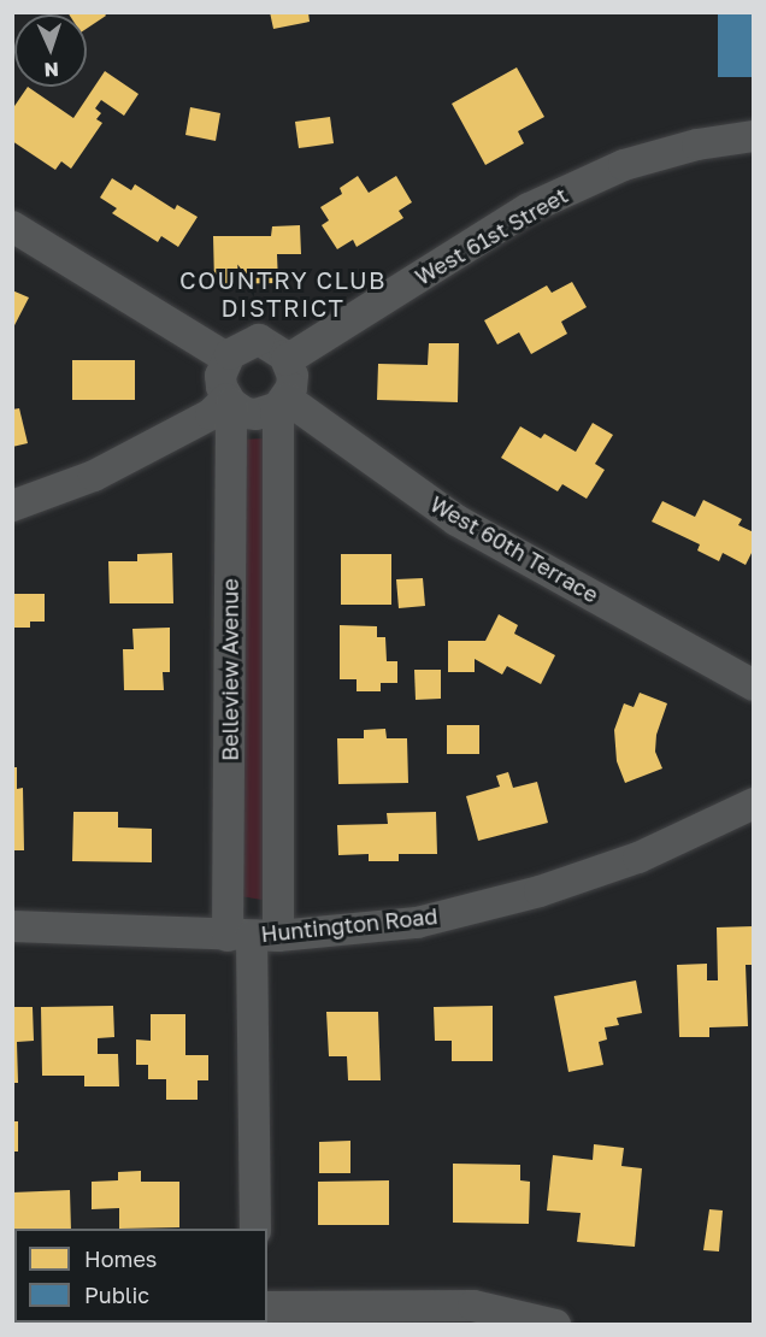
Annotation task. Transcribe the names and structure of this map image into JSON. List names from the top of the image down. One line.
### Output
{"streets":{"street":["West 61st Street","West 60th Terrace","Belleview Avenue","Huntington Road"]},"crossings":[["West 61st Street","West 60th Terrace"],["West 61st Street","Belleview Avenue"],["West 60th Terrace","Belleview Avenue"],["Belleview Avenue","Huntington Road"]],"districts":["COUNTRY CLUB DISTRICT"],"legend":["Homes","Public"],"north":"bottom"}
